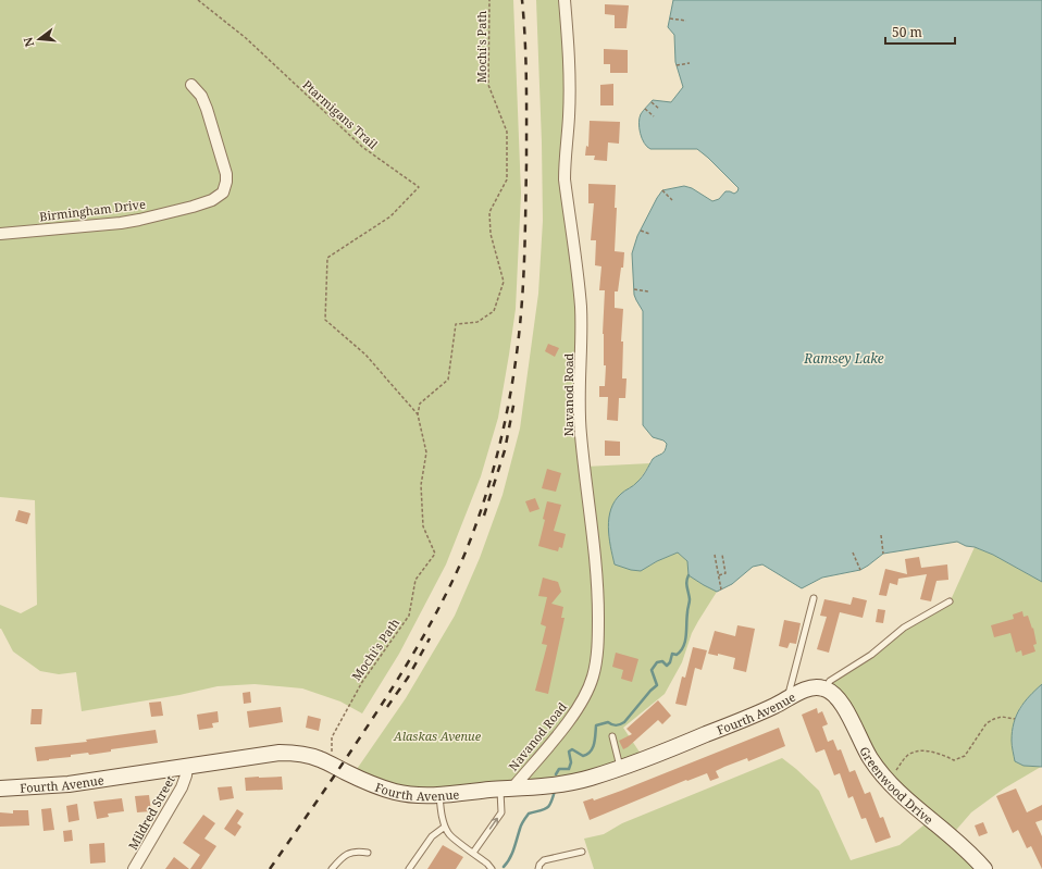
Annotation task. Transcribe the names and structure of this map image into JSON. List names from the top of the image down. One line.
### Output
{"streets":{"street":["Birmingham Drive","Navanod Road","Fourth Avenue","Greenwood Drive","Mildred Street"],"path":["Mochi's Path","Ptarmigans Trail"]},"crossings":[["Mochi's Path","Ptarmigans Trail"],["Mochi's Path","Fourth Avenue"],["Navanod Road","Fourth Avenue"],["Fourth Avenue","Greenwood Drive"],["Fourth Avenue","Mildred Street"]],"water":["Ramsey Lake"],"parks":["Alaskas Avenue"],"scale_bar":"50 m","north":"left"}
